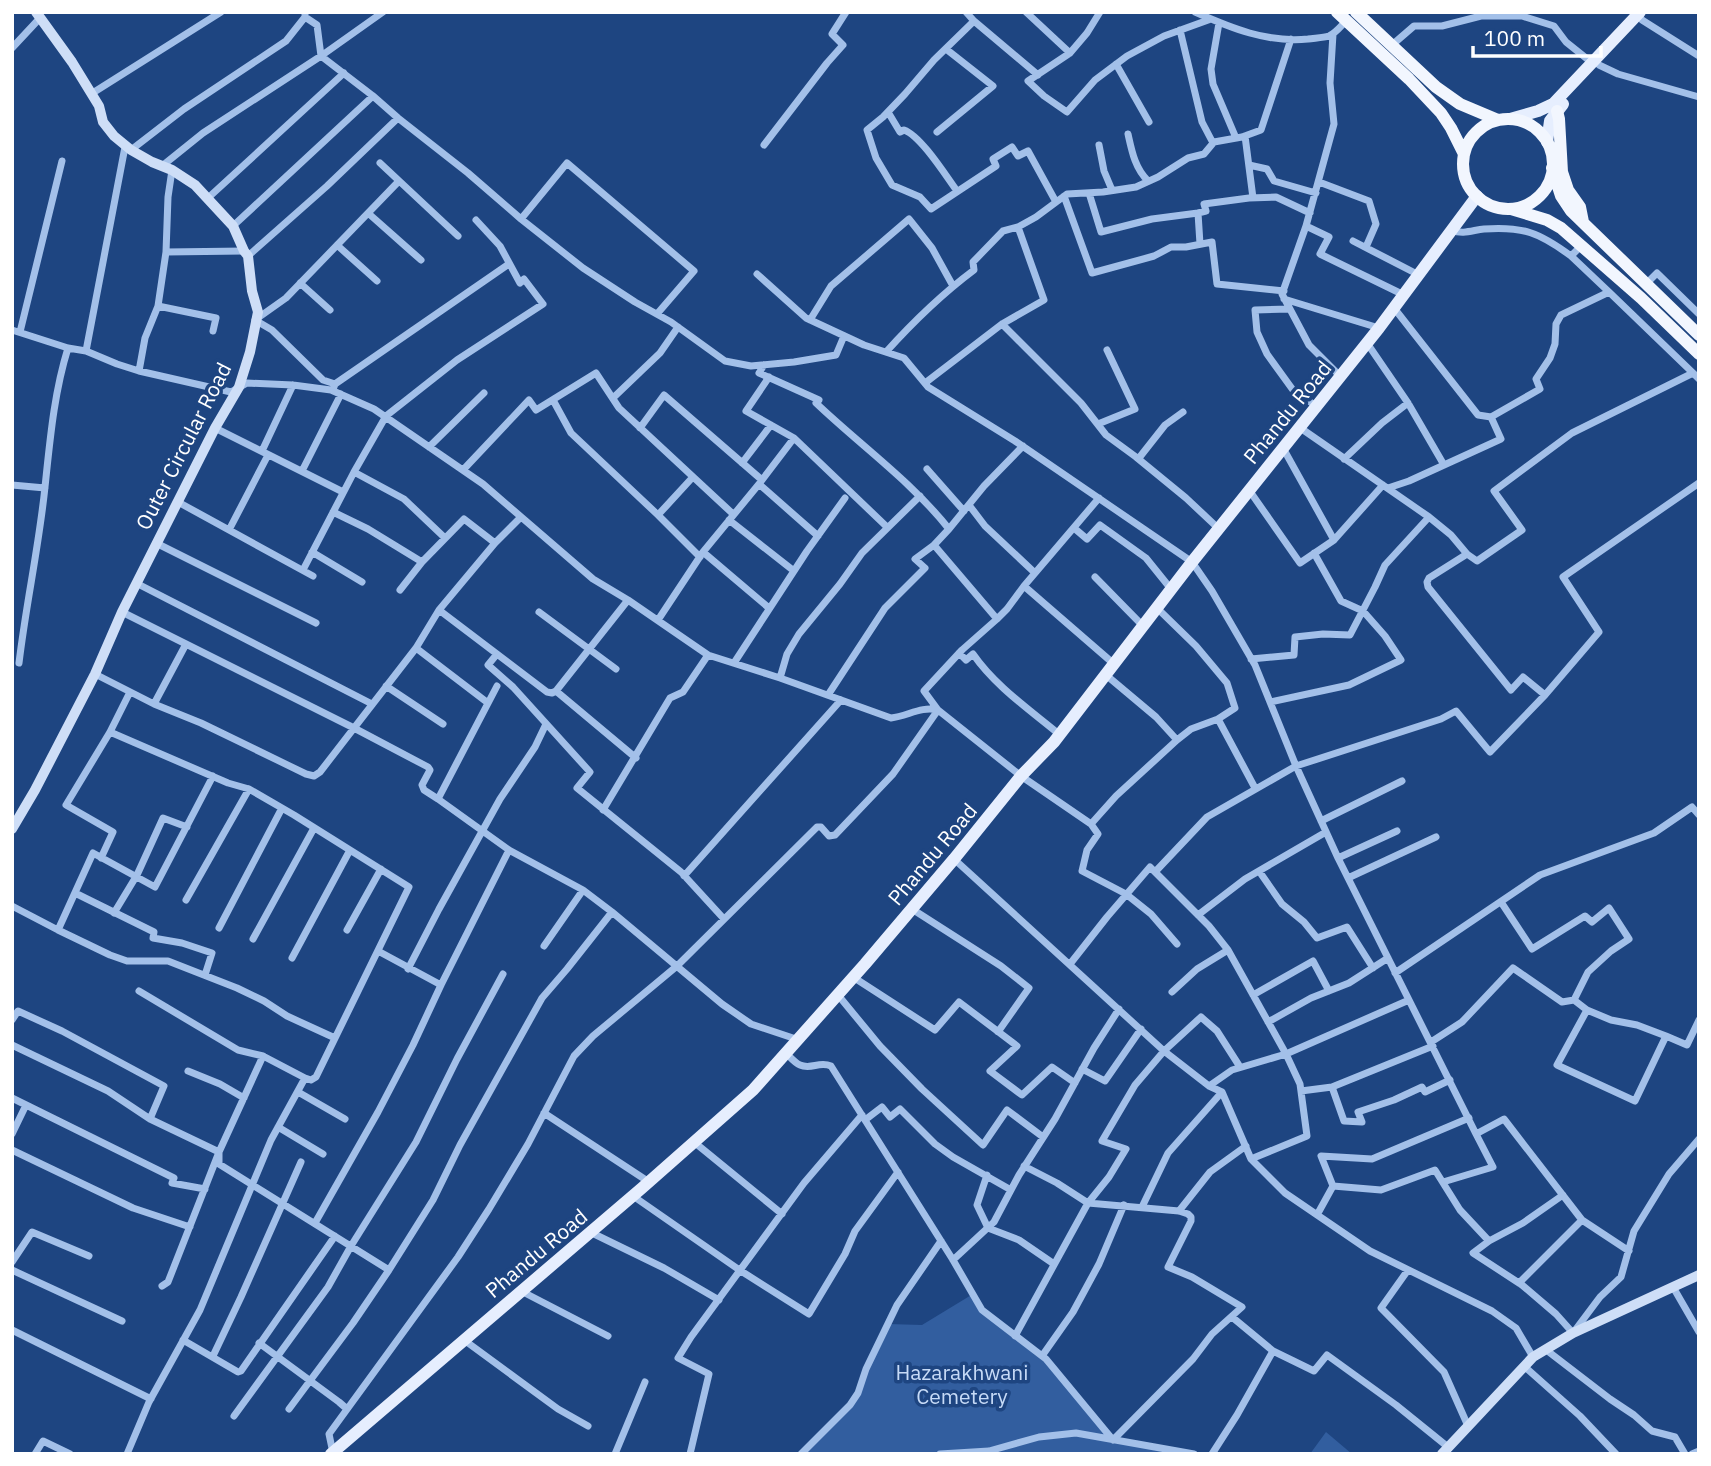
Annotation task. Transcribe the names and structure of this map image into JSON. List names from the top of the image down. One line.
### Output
{"streets":{"main road":["Phandu Road","Outer Circular Road"]},"parks":["Hazarakhwani Cemetery"],"scale_bar":"100 m"}
